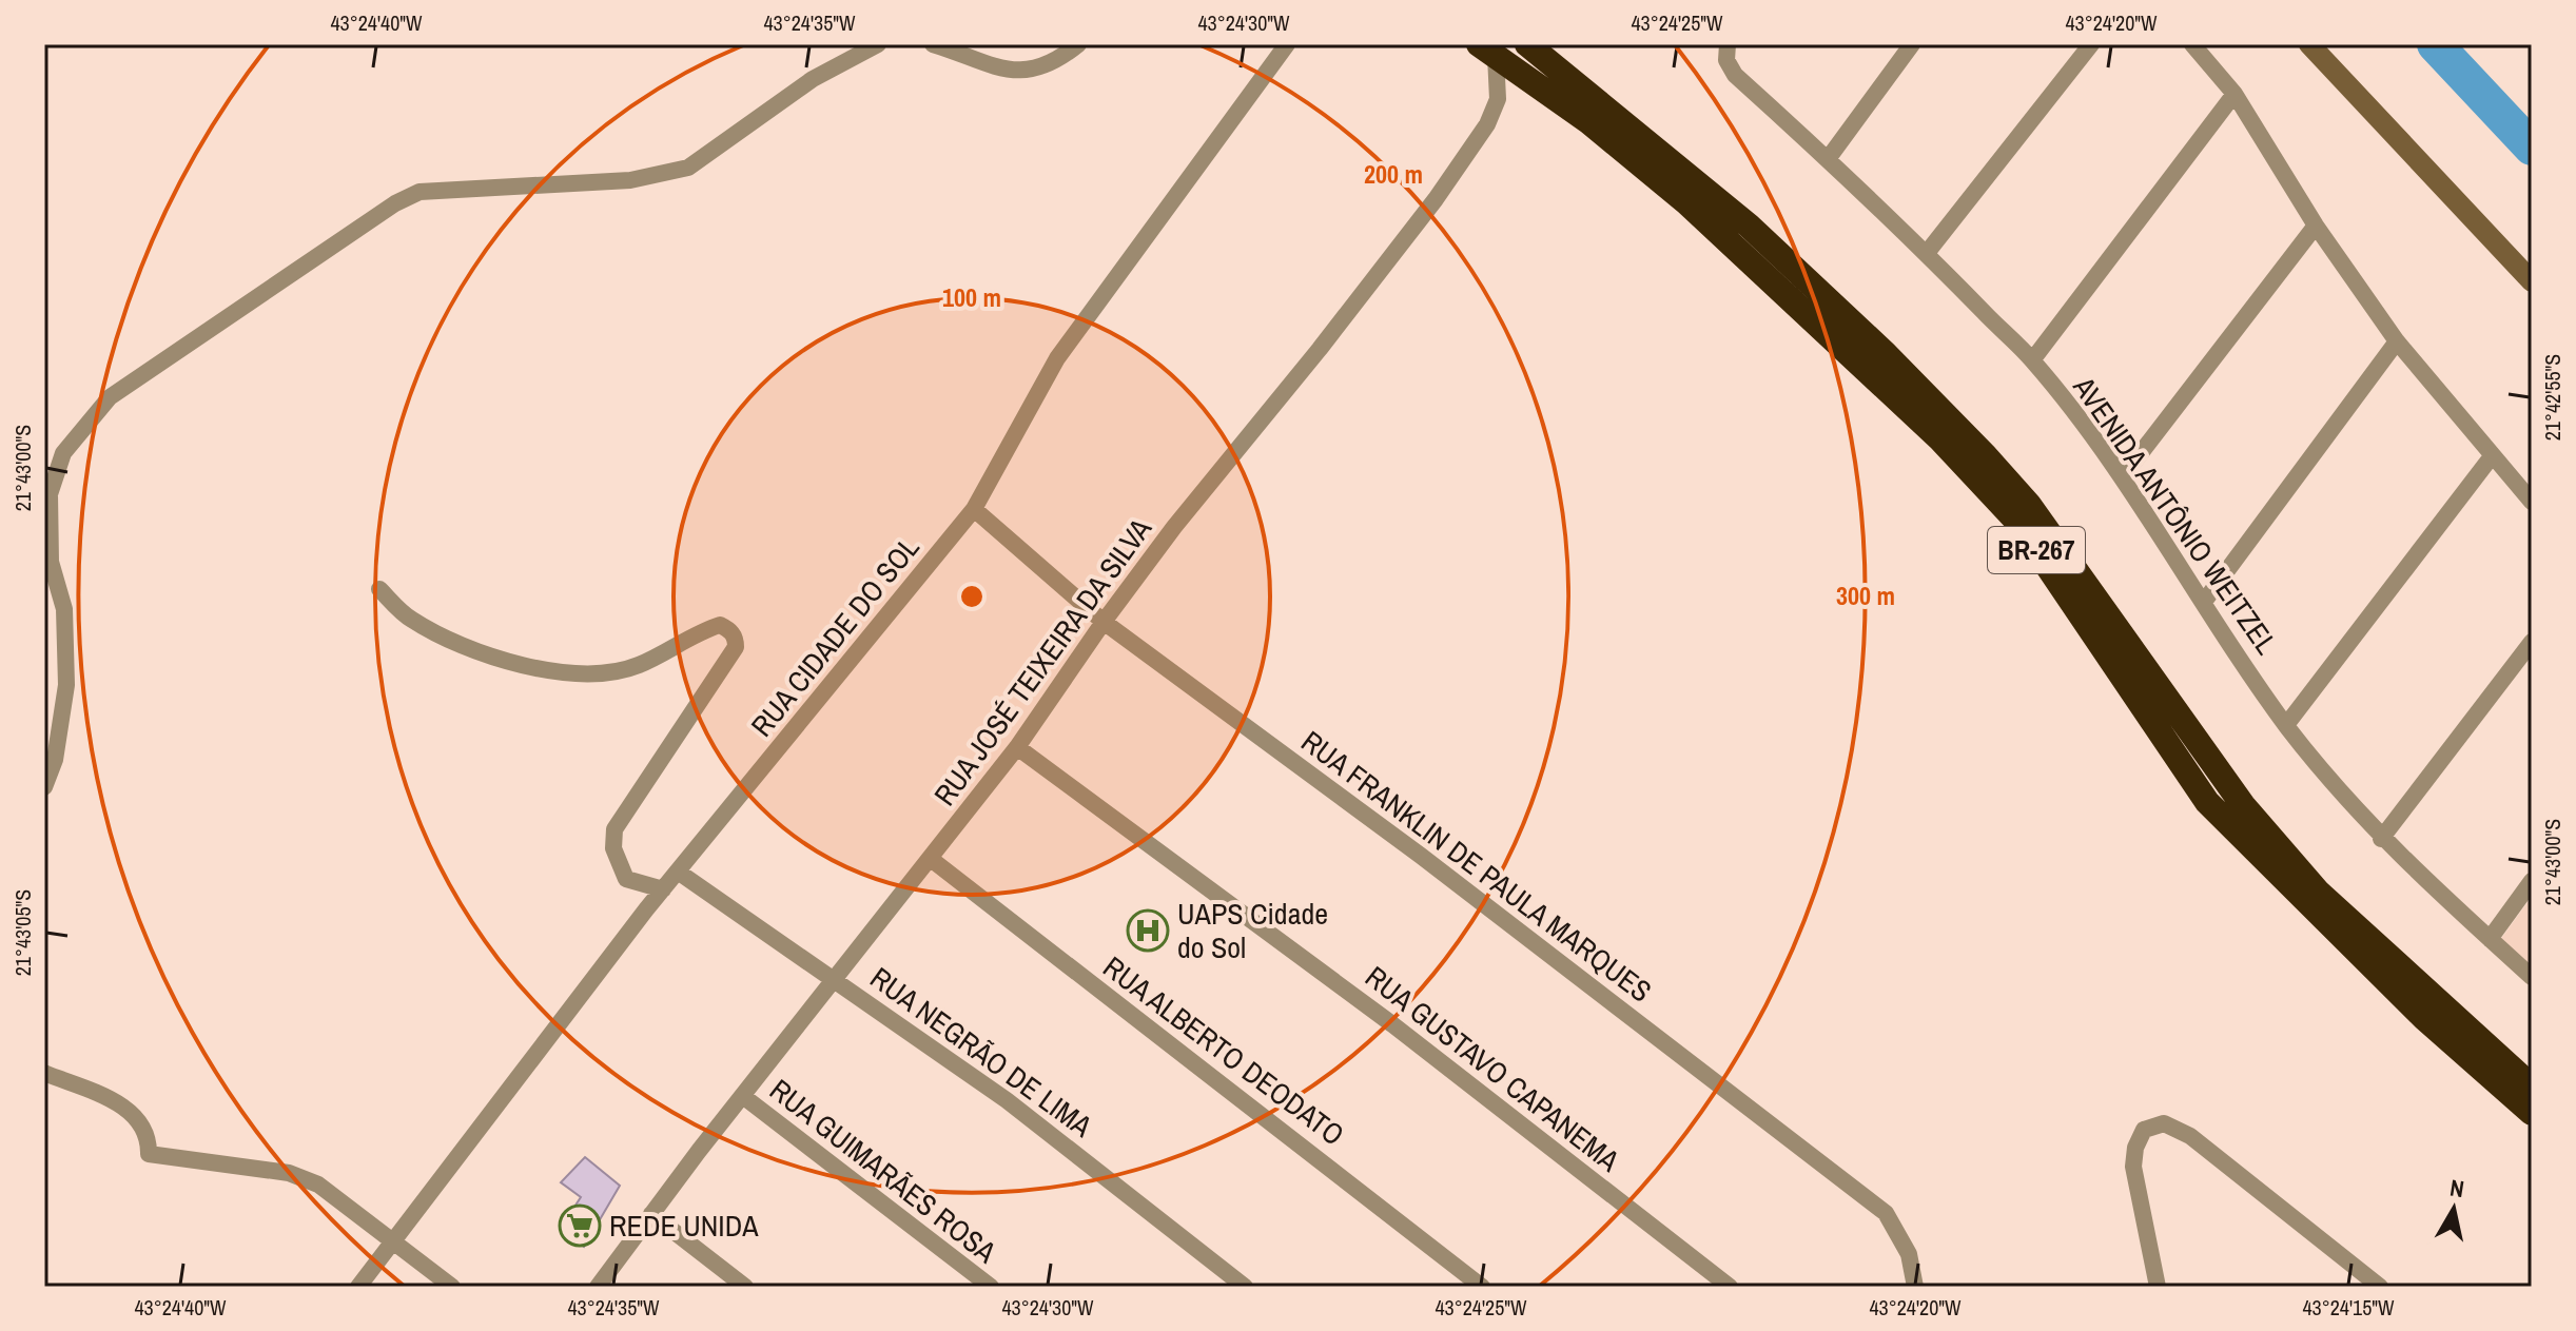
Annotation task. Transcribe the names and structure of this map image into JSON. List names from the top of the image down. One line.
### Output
{"streets":{"highway":["BR-267"],"street":["AVENIDA ANTÔNIO WEITZEL","RUA CIDADE DO SOL","RUA JOSÉ TEIXEIRA DA SILVA","RUA FRANKLIN DE PAULA MARQUES","RUA ALBERTO DEODATO","RUA NEGRÃO DE LIMA","RUA GUSTAVO CAPANEMA","RUA GUIMARÃES ROSA"]},"crossings":[["BR-267","RUA JOSÉ TEIXEIRA DA SILVA"],["RUA CIDADE DO SOL","RUA FRANKLIN DE PAULA MARQUES"],["RUA CIDADE DO SOL","RUA NEGRÃO DE LIMA"],["RUA JOSÉ TEIXEIRA DA SILVA","RUA FRANKLIN DE PAULA MARQUES"],["RUA JOSÉ TEIXEIRA DA SILVA","RUA ALBERTO DEODATO"],["RUA JOSÉ TEIXEIRA DA SILVA","RUA NEGRÃO DE LIMA"],["RUA JOSÉ TEIXEIRA DA SILVA","RUA GUSTAVO CAPANEMA"],["RUA JOSÉ TEIXEIRA DA SILVA","RUA GUIMARÃES ROSA"]],"places":{"hospital":["UAPS Cidade do Sol"],"supermarket":["REDE UNIDA"]},"north":"top","coordinates":["43°24'40\"W","43°24'35\"W","43°24'30\"W","43°24'25\"W","43°24'20\"W","21°42'55\"S","21°43'00\"S","21°43'05\"S","43°24'15\"W"],"rings":["200 m","100 m","300 m"]}
